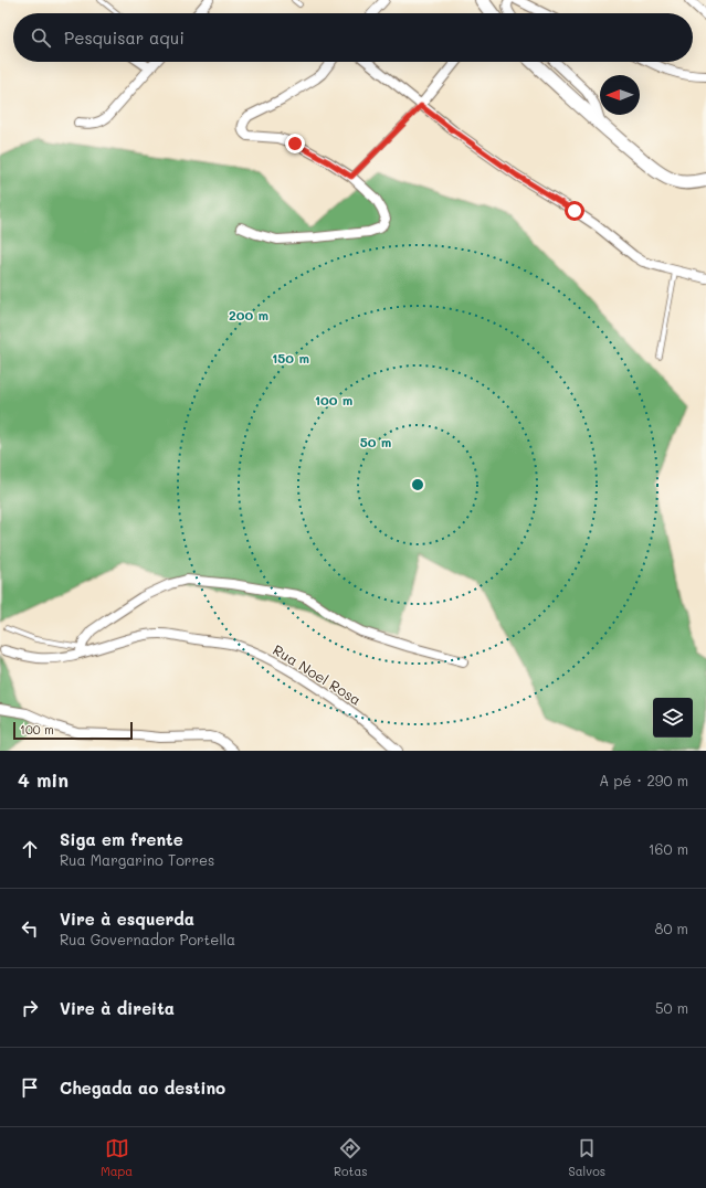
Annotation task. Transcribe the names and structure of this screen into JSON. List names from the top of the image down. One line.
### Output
{"streets":{"street":["Rua Noel Rosa"]},"scale_bar":"100 m","north":"left","page":{"search":"Pesquisar aqui","scale":"100 m","heading":["4 min","A pé · 290 m"],"list":[["Siga em frente","Rua Margarino Torres","160 m"],["Vire à esquerda","Rua Governador Portella","80 m"],["Vire à direita","50 m"],"Chegada ao destino"],"nav":["Mapa","Rotas","Salvos"]},"rings":["200 m","150 m","100 m","50 m"]}
